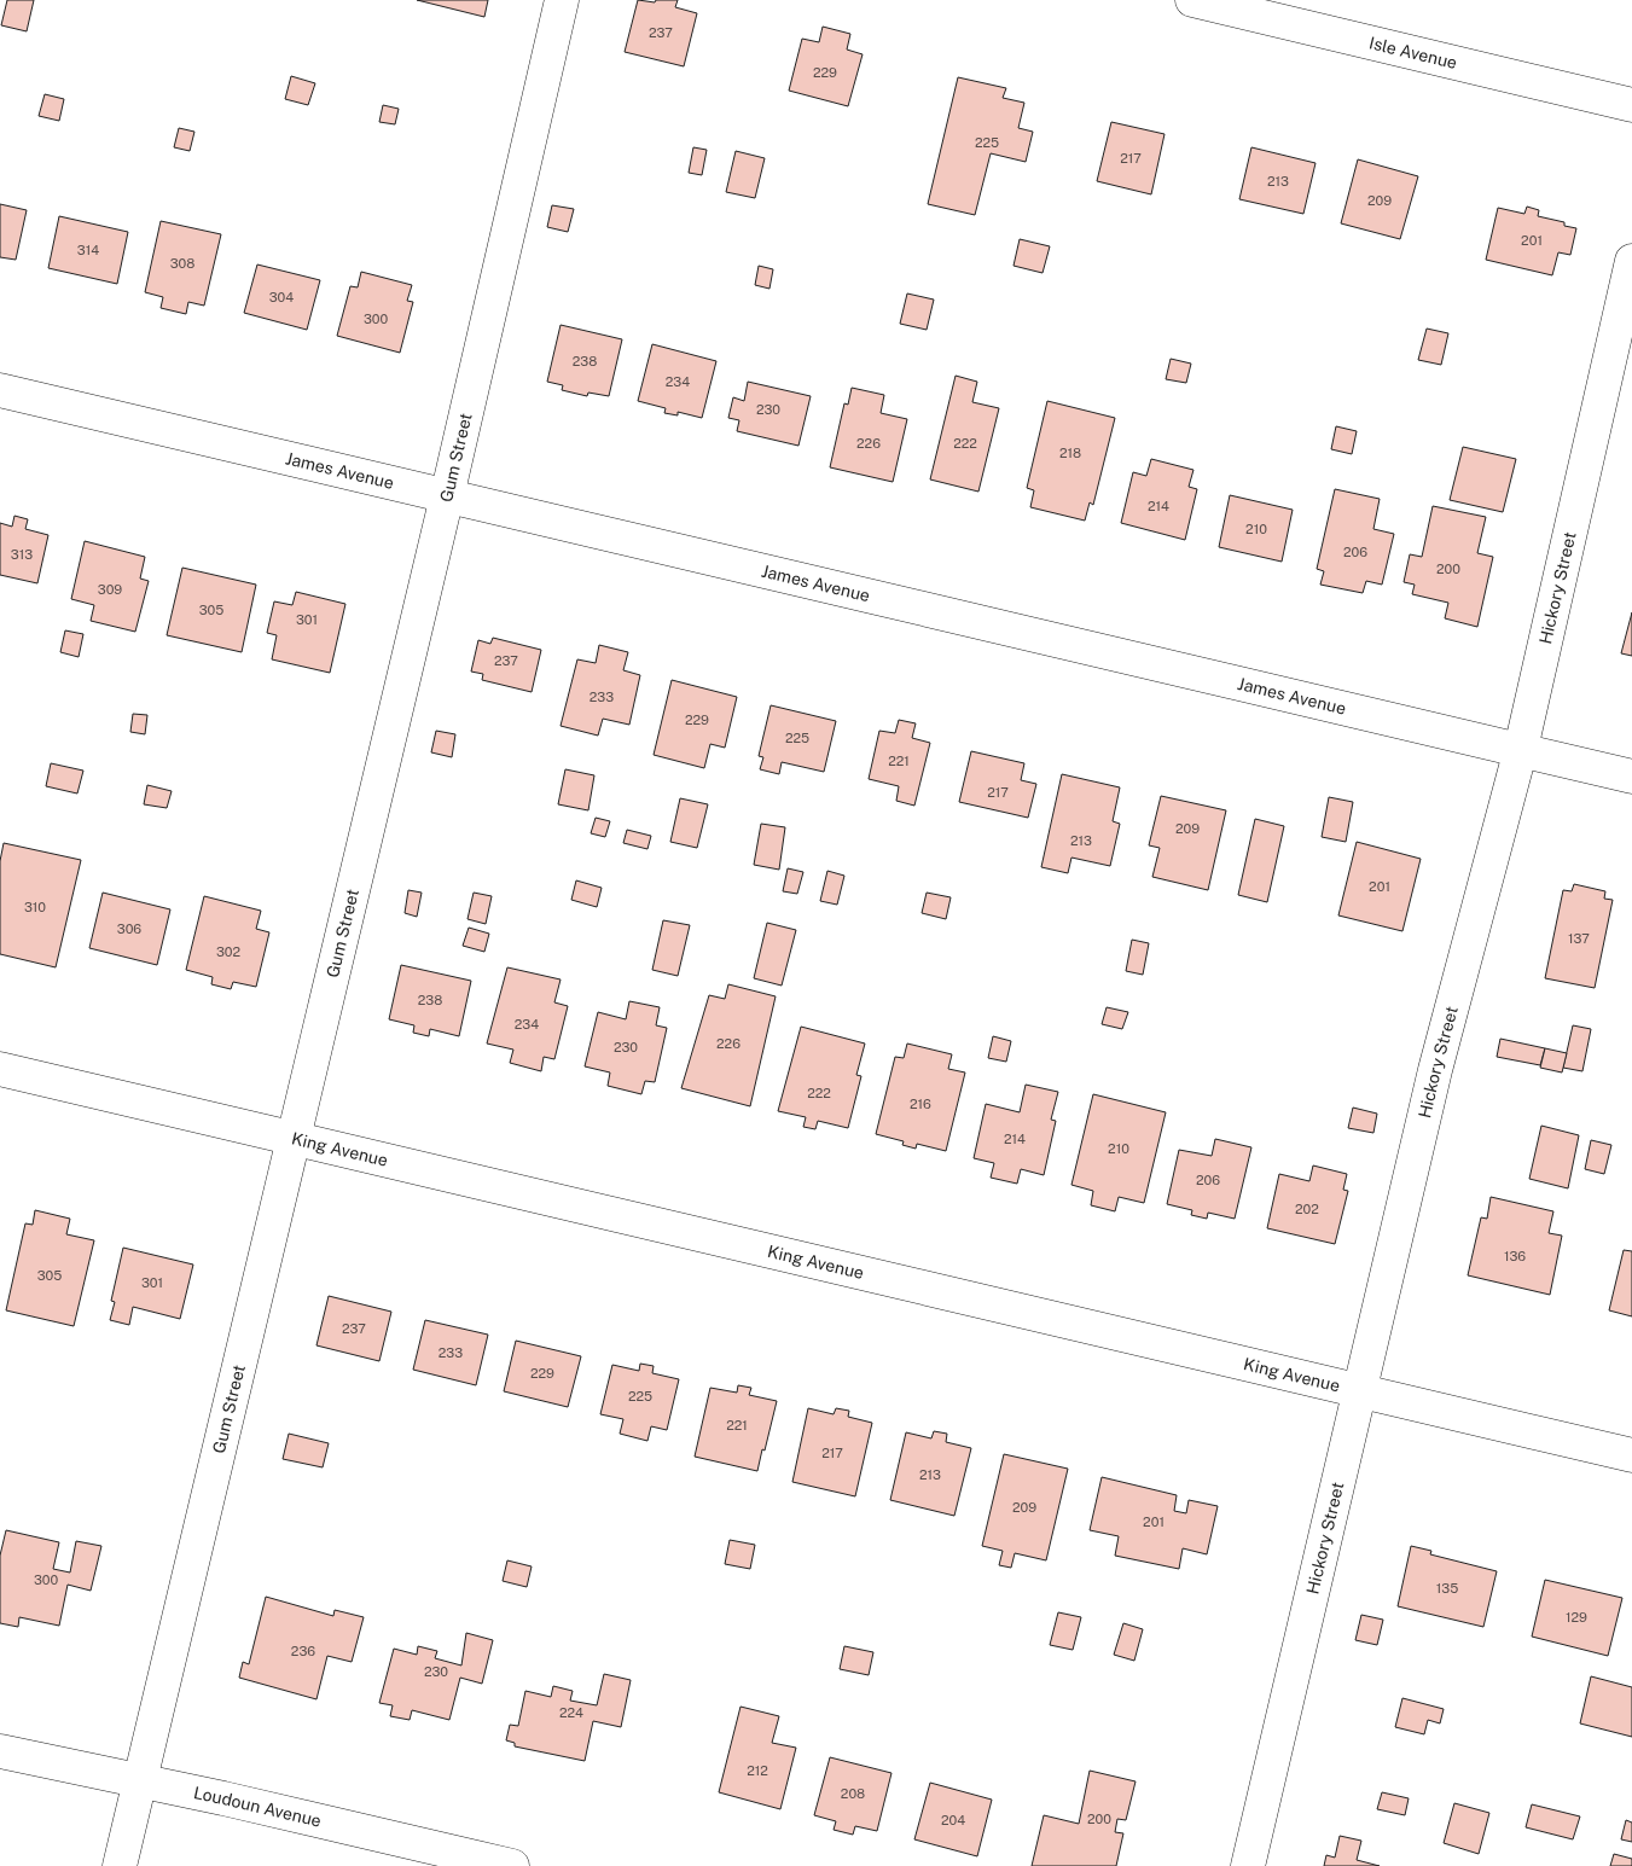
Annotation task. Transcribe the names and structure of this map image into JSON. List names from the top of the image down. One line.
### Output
{"streets":{"street":["Isle Avenue","Gum Street","James Avenue","Hickory Street","King Avenue","Loudoun Avenue"]},"crossings":[["Gum Street","James Avenue"],["Gum Street","King Avenue"],["Gum Street","Loudoun Avenue"],["James Avenue","Hickory Street"],["Hickory Street","King Avenue"]],"house_numbers":["237","229","225","217","213","209","201","314","308","304","300","238","234","230","226","222","218","214","210","206","313","200","309","305","301","237","233","229","225","221","217","209","213","201","310","306","137","302","238","234","226","230","222","216","214","210","206","202","136","305","301","237","233","229","225","221","217","213","209","201","300","135","129","236","230","224","212","208","200","204"]}
